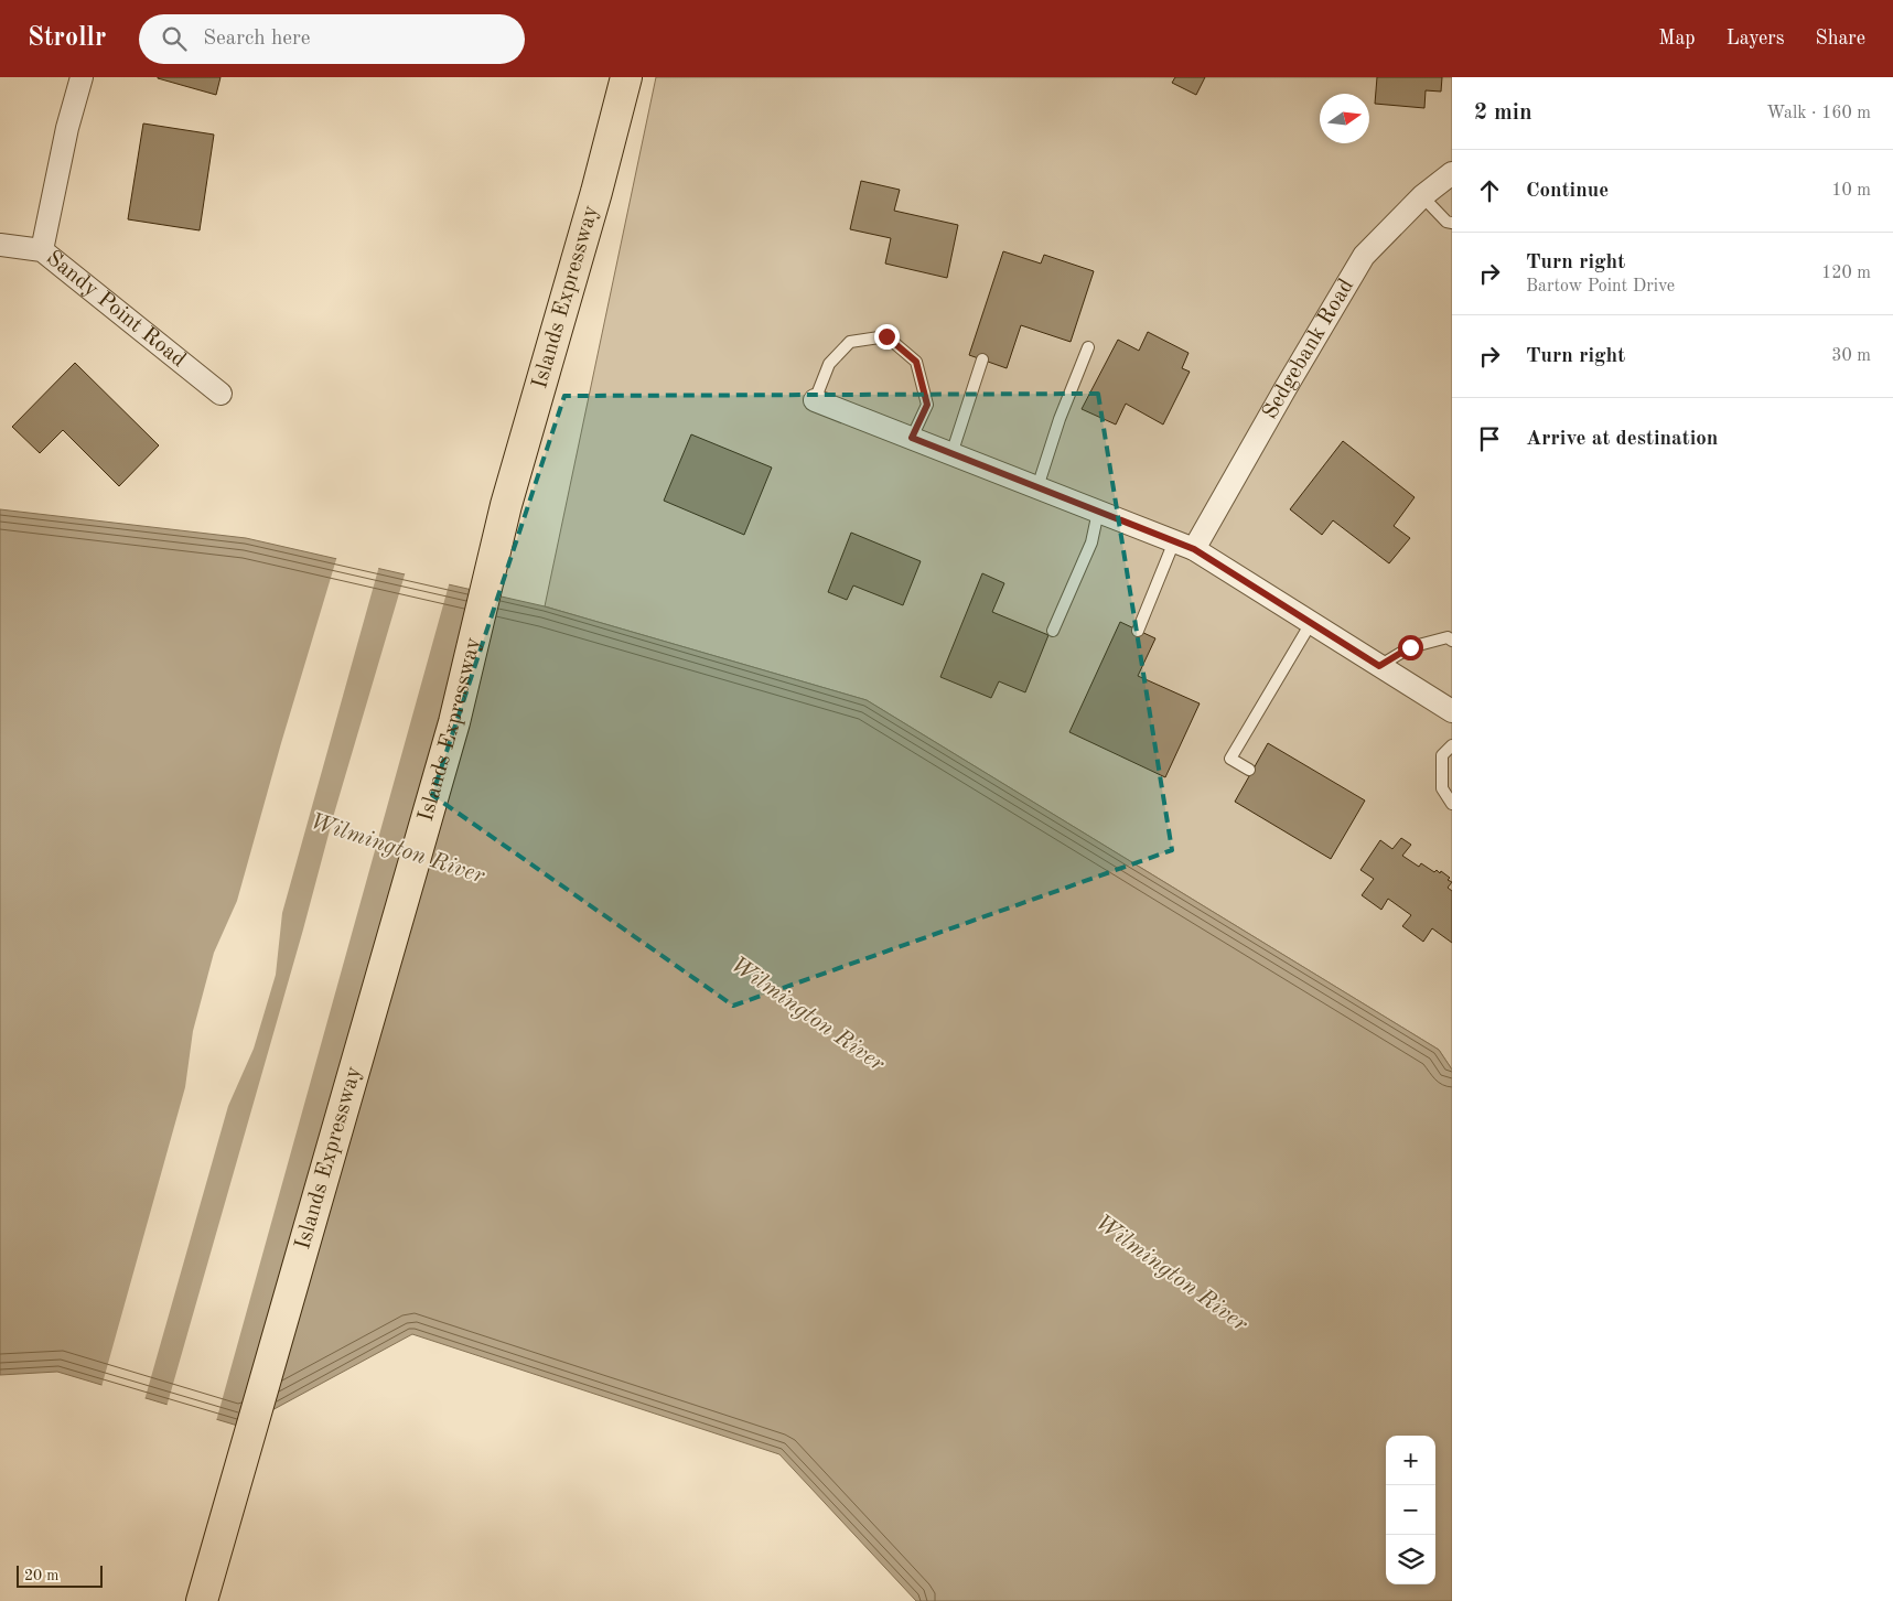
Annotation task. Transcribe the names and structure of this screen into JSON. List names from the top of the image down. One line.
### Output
{"streets":{"main road":["Islands Expressway"],"street":["Sandy Point Road","Sedgebank Road"]},"water":["Wilmington River"],"scale_bar":"20 m","north":"right","page":{"header":"Strollr","search":"Search here","nav":["Map","Layers","Share"],"heading":["2 min","Walk · 160 m"],"list":[["Continue","10 m"],["Turn right","Bartow Point Drive","120 m"],["Turn right","30 m"],"Arrive at destination"],"map_buttons":["+","−"],"scale":"20 m"}}
